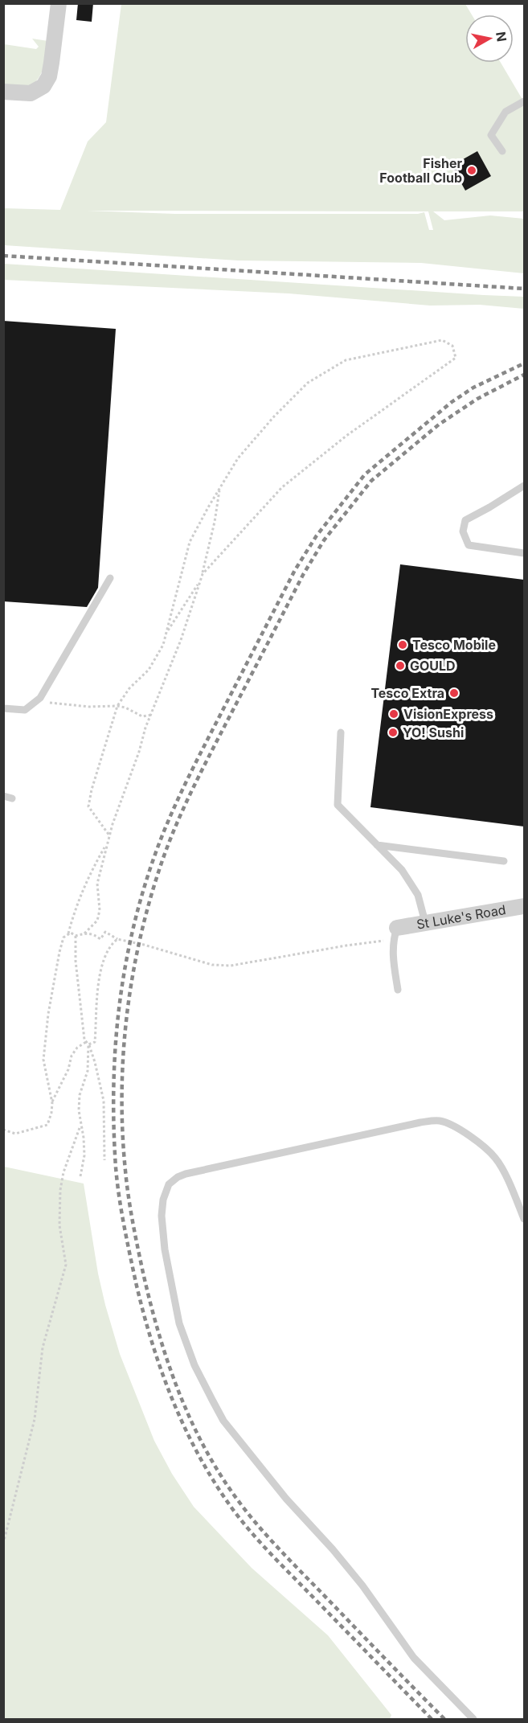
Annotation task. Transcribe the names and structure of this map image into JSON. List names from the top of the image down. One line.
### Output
{"streets":{"street":["St Luke's Road"]},"places":["Fisher Football Club","Tesco Mobile","GOULD","Tesco Extra","VisionExpress","YO! Sushi"],"north":"right"}
